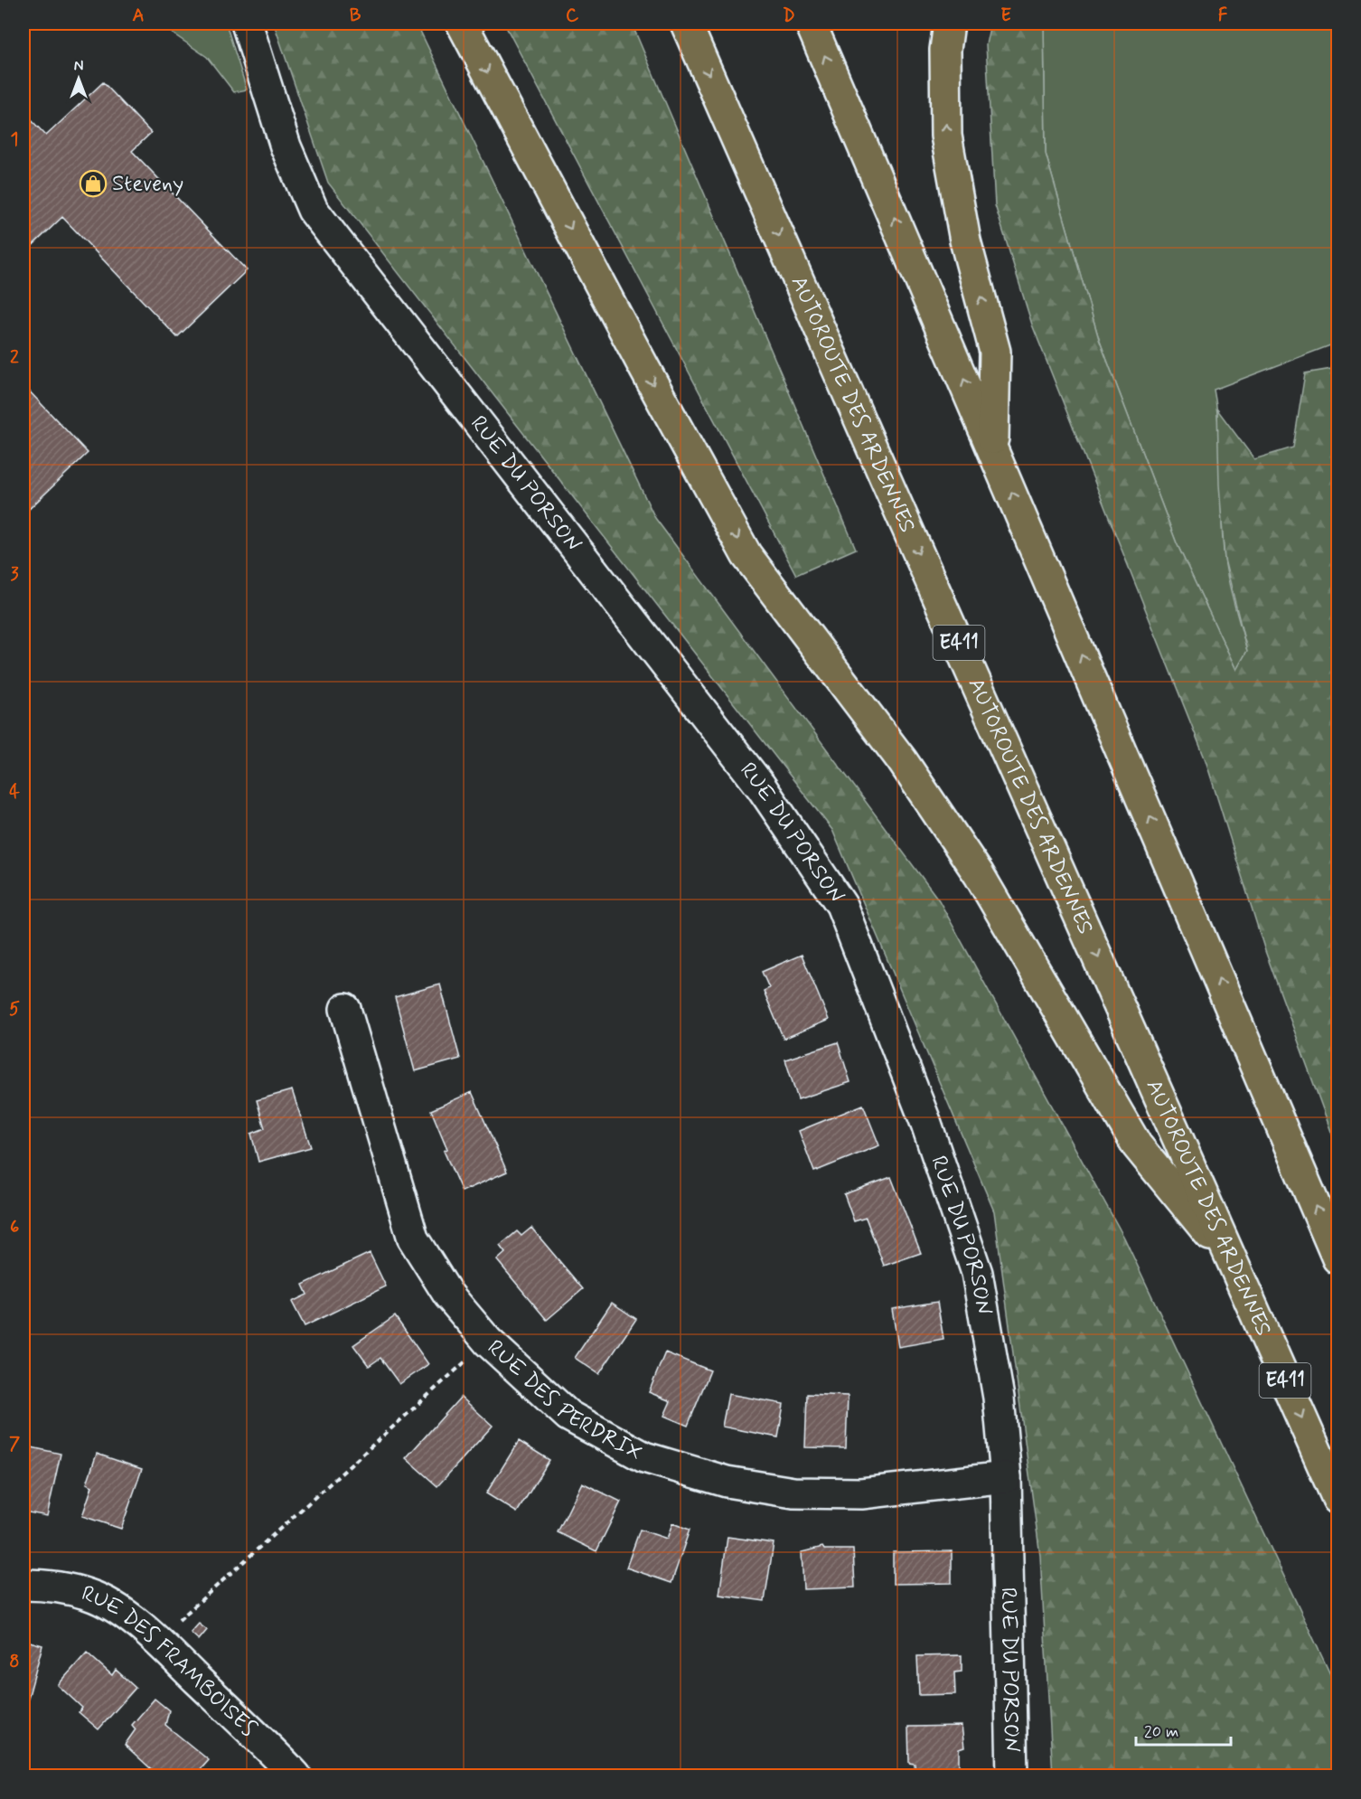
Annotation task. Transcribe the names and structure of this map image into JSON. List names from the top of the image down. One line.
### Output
{"streets":{"highway":["AUTOROUTE DES ARDENNES","E411"],"street":["RUE DU PORSON","RUE DES PERDRIX","RUE DES FRAMBOISES"]},"crossings":[["RUE DU PORSON","RUE DES PERDRIX"]],"places":{"shop":["Steveny"]},"scale_bar":"20 m","north":"top","grid":{"columns":["A","B","C","D","E","F"],"rows":["1","2","3","4","5","6","7","8"]}}
